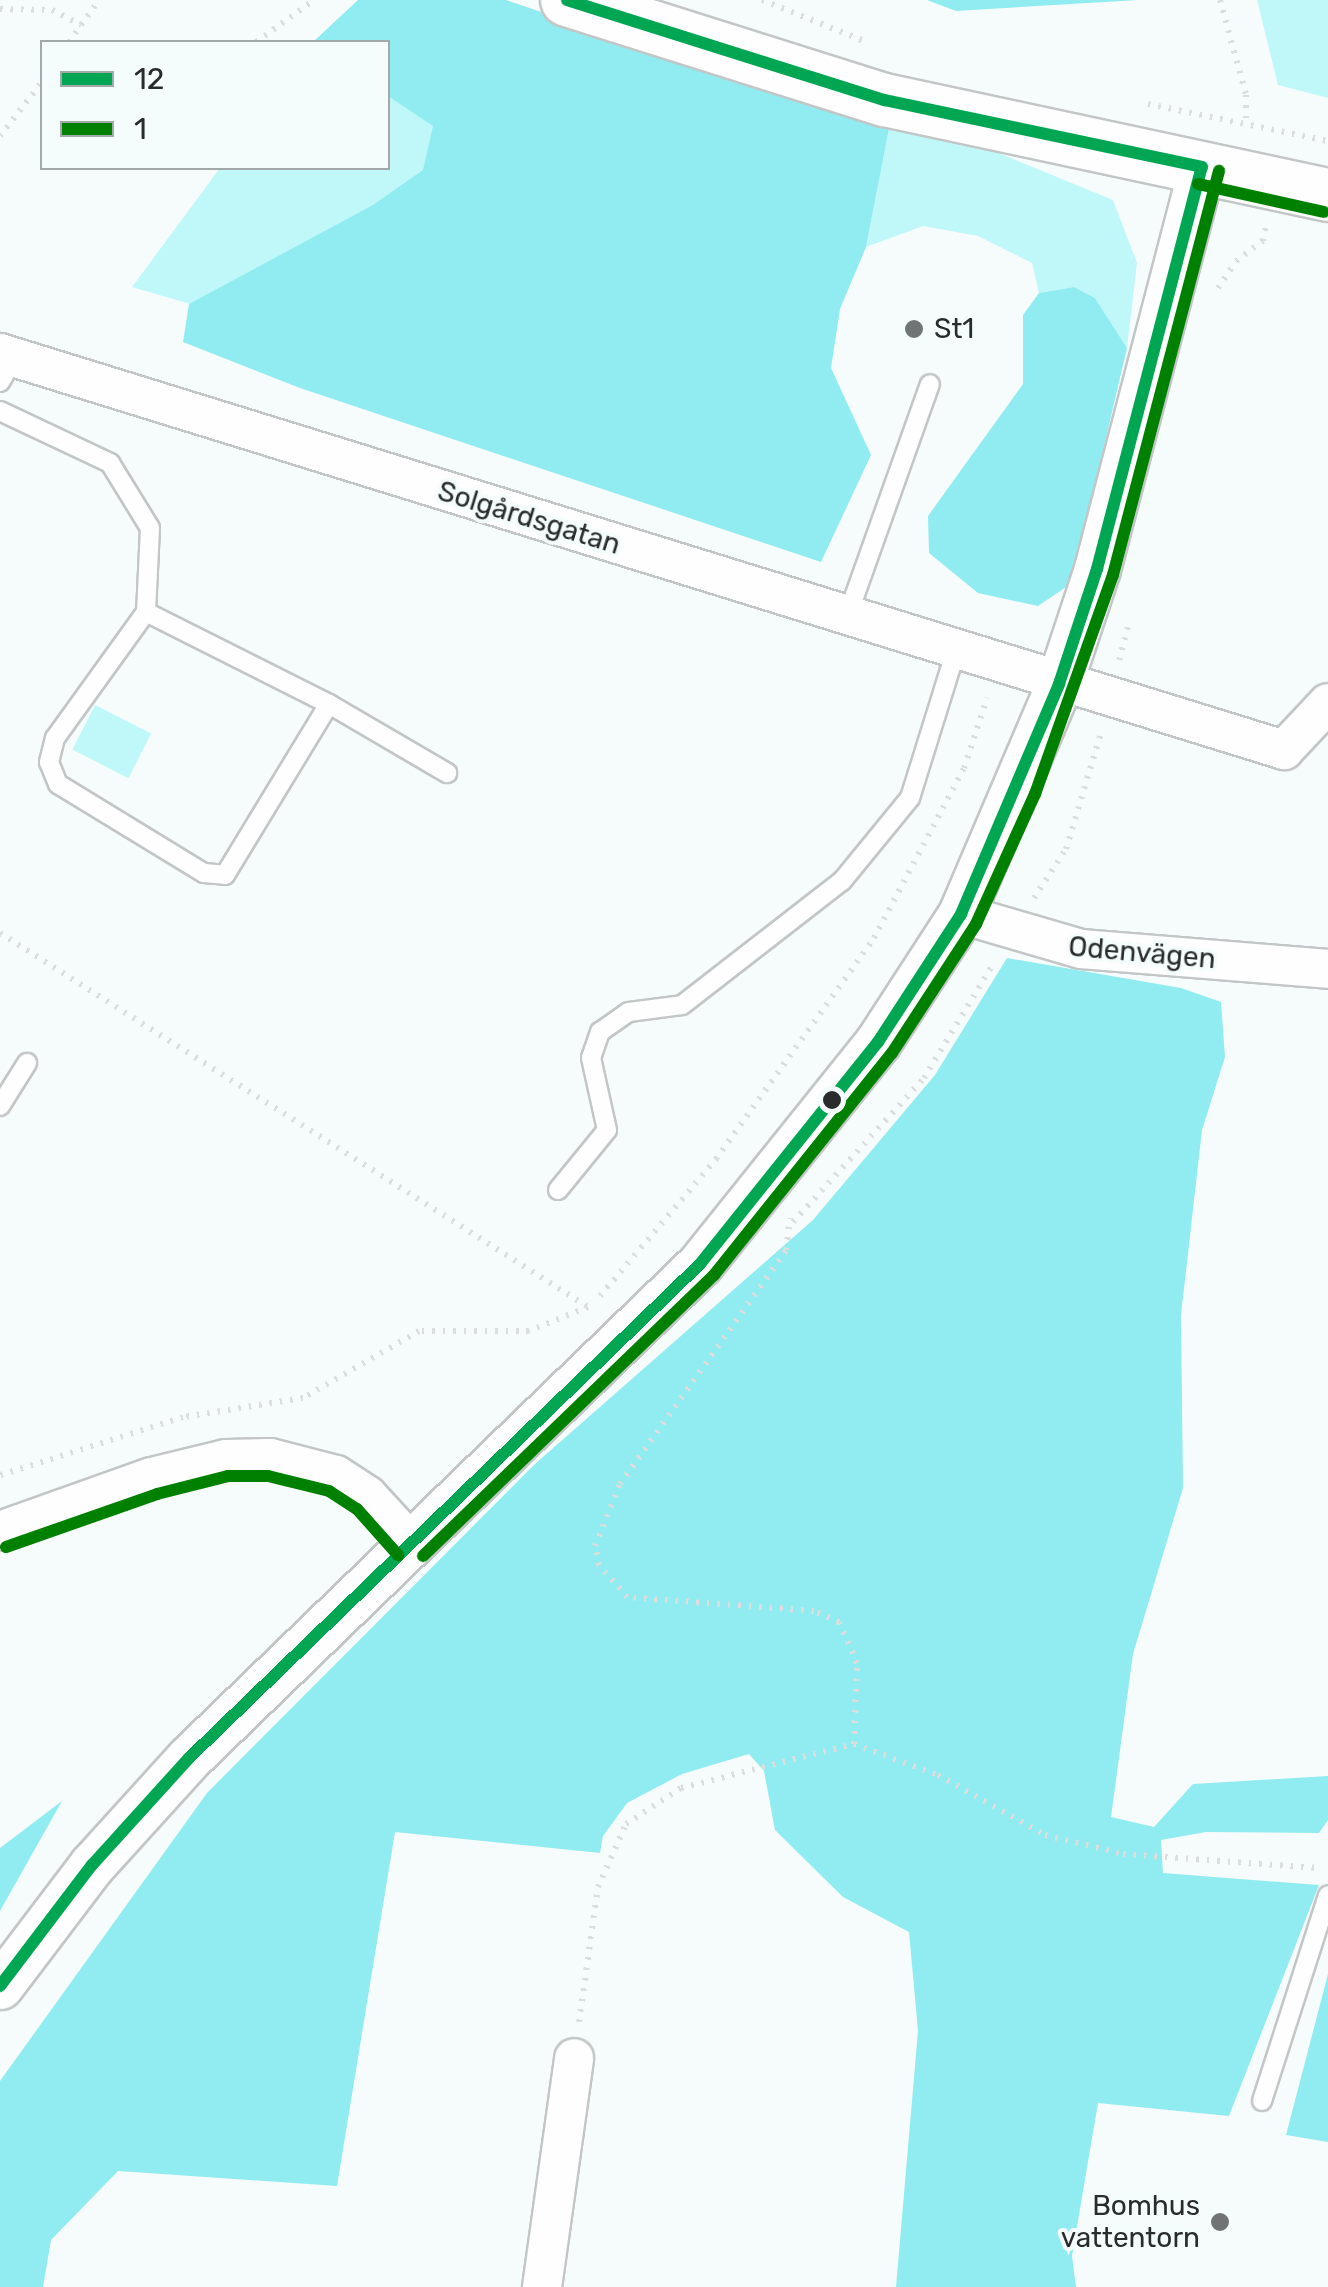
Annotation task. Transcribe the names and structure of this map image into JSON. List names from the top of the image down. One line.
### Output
{"streets":{"street":["Solgårdsgatan","Odenvägen"]},"places":["St1","Bomhus vattentorn"],"lines":["transit line 12","transit line 1"],"legend":["12","1"]}
